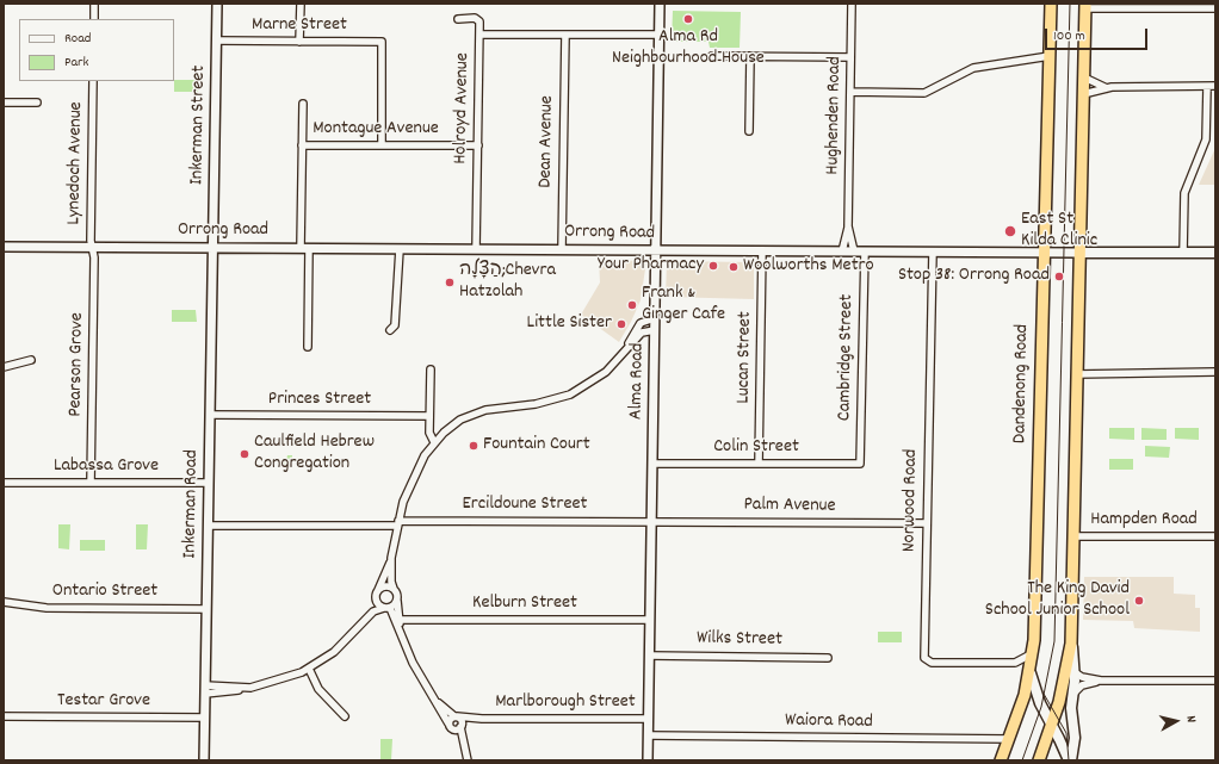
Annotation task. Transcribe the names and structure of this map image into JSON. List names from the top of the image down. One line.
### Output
{"streets":{"highway":["Dandenong Road"],"main road":["Orrong Road"],"street":["Marne Street","Holroyd Avenue","Hughenden Road","Inkerman Street","Montague Avenue","Dean Avenue","Lynedoch Avenue","Lucan Street","Cambridge Street","Pearson Grove","Alma Road","Princes Street","Colin Street","Labassa Grove","Norwood Road","Inkerman Road","Ercildoune Street","Palm Avenue","Hampden Road","Ontario Street","Kelburn Street","Wilks Street","Testar Grove","Marlborough Street","Waiora Road"]},"crossings":[["Marne Street","Inkerman Street"],["Marne Street","Montague Avenue"],["Holroyd Avenue","Montague Avenue"],["Holroyd Avenue","Dean Avenue"],["Holroyd Avenue","Orrong Road"],["Holroyd Avenue","Alma Road"],["Hughenden Road","Orrong Road"],["Inkerman Street","Orrong Road"],["Inkerman Street","Inkerman Road"],["Dean Avenue","Orrong Road"],["Lynedoch Avenue","Orrong Road"],["Lynedoch Avenue","Pearson Grove"],["Orrong Road","Lucan Street"],["Orrong Road","Cambridge Street"],["Orrong Road","Pearson Grove"],["Orrong Road","Alma Road"],["Orrong Road","Dandenong Road"],["Orrong Road","Norwood Road"],["Orrong Road","Inkerman Road"],["Lucan Street","Colin Street"],["Cambridge Street","Colin Street"],["Pearson Grove","Labassa Grove"],["Alma Road","Colin Street"],["Alma Road","Ercildoune Street"],["Alma Road","Palm Avenue"],["Alma Road","Kelburn Street"],["Alma Road","Wilks Street"],["Alma Road","Marlborough Street"],["Alma Road","Waiora Road"],["Dandenong Road","Norwood Road"],["Dandenong Road","Waiora Road"],["Princes Street","Inkerman Road"],["Labassa Grove","Inkerman Road"],["Norwood Road","Palm Avenue"],["Inkerman Road","Ercildoune Street"],["Inkerman Road","Ontario Street"],["Inkerman Road","Testar Grove"],["Ercildoune Street","Palm Avenue"]],"places":["Alma Rd Neighbourhood House","East St Kilda Clinic","Your Pharmacy","Woolworths Metro","Stop 38: Orrong Road","הַצָּלָה;Chevra Hatzolah","Frank & Ginger Cafe","Little Sister","Fountain Court","Caulfield Hebrew Congregation","The King David School Junior School"],"legend":["Road","Park"],"scale_bar":"100 m","north":"right"}
